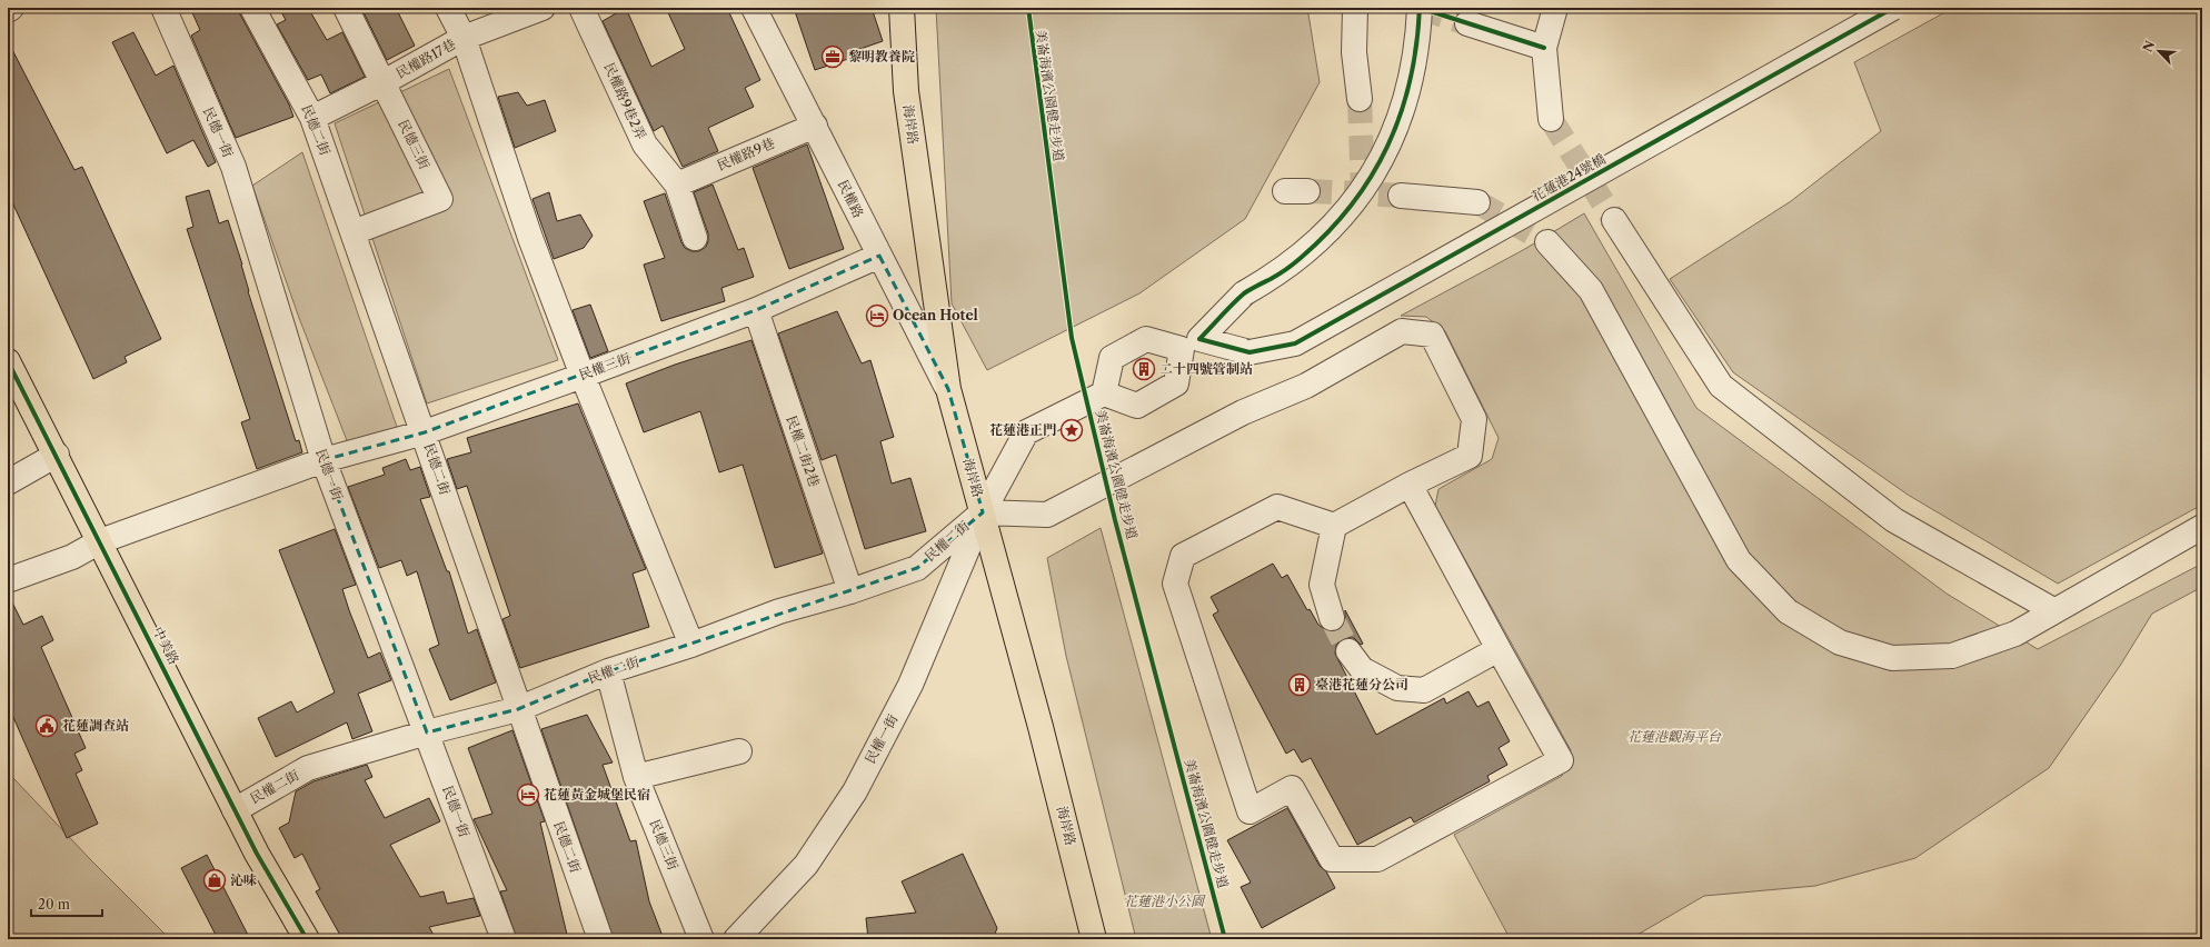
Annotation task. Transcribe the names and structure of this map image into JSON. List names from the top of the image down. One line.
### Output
{"streets":{"main road":["海岸路","中美路"],"street":["民權路17巷","民權路9巷2弄","民德二街","民德一街","民德三街","民權路9巷","花蓮港24號橋","民權路","民權三街","民權二街2巷","民權二街","民權一街"],"cycle path":["美崙海濱公園健走步道"]},"crossings":[["民權路17巷","民德二街"],["民權路17巷","民德三街"],["民權路9巷2弄","民權路9巷"],["海岸路","民權路"],["海岸路","民權二街"],["海岸路","民權一街"],["民德二街","民德三街"],["民德二街","民權三街"],["民德二街","民權二街"],["民德一街","民權三街"],["民德一街","民權二街"],["民德三街","民權二街"],["民權路9巷","民權路"],["民權路","民權三街"],["民權三街","民權二街2巷"],["民權三街","中美路"],["民權二街2巷","民權二街"],["民權二街","中美路"],["民權二街","民權一街"]],"parks":["花蓮港觀海平台","花蓮港小公園"],"places":{"office":["黎明教養院"],"hotel":["Ocean Hotel","花蓮黃金城堡民宿"],"building":["二十四號管制站","臺港花蓮分公司"],"place":["花蓮港正門"],"public building":["花蓮調查站"],"shop":["沁味"]},"scale_bar":"20 m","north":"top left"}
